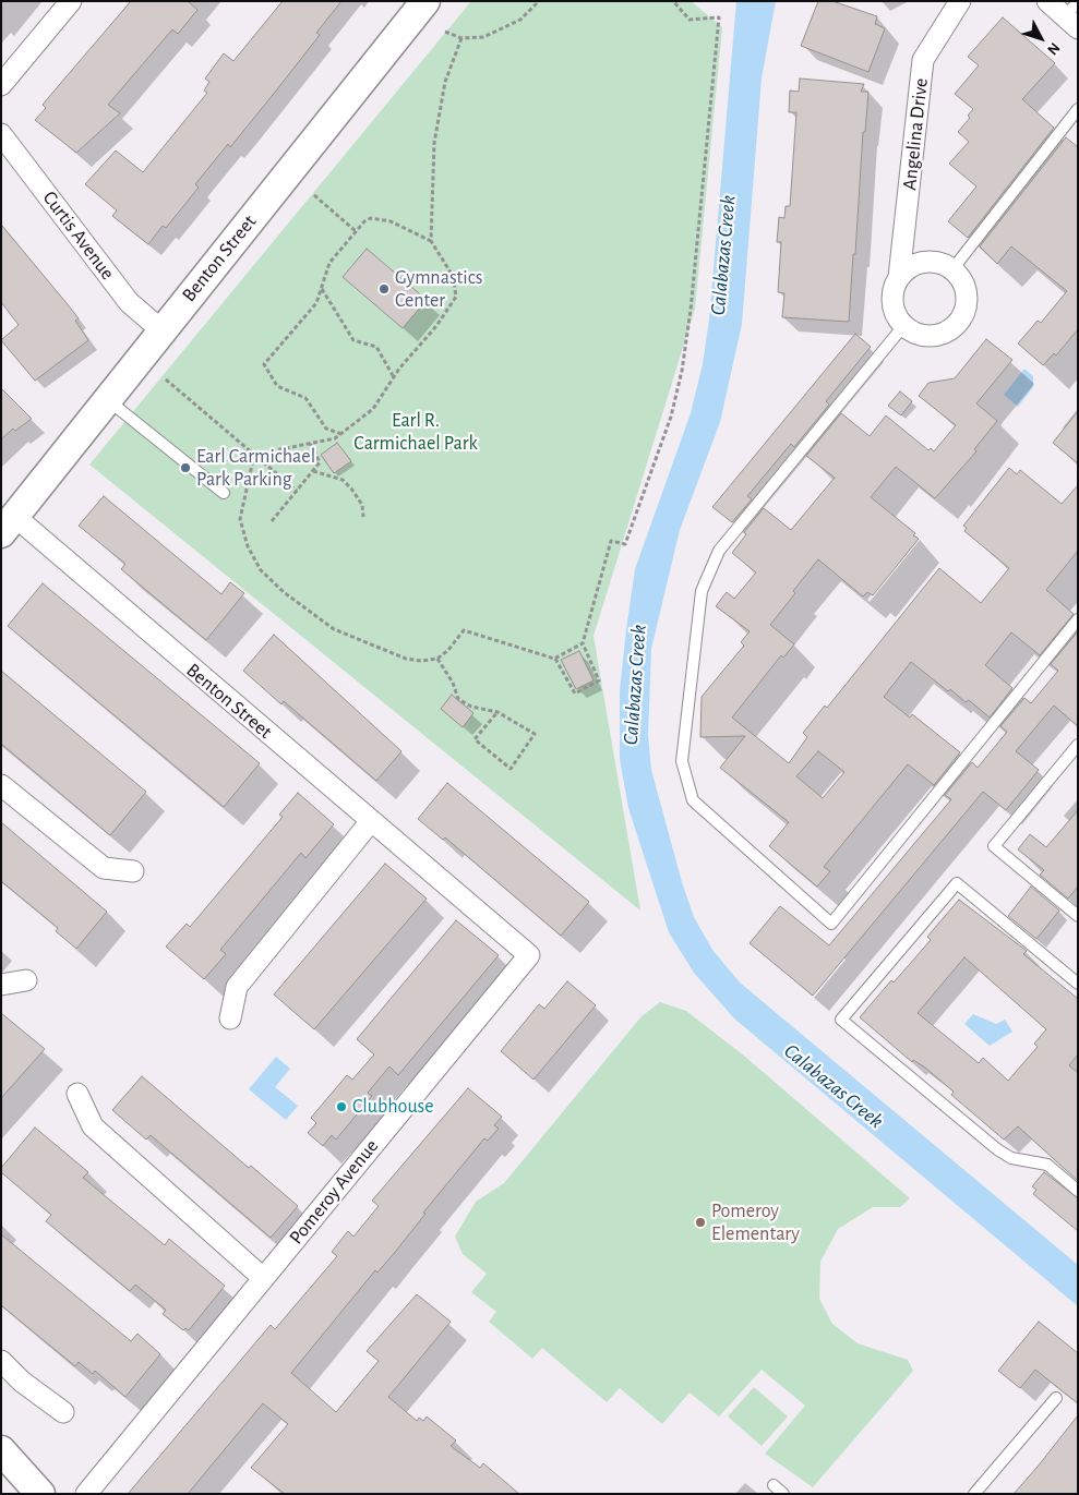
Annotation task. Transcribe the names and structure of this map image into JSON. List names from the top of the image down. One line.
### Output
{"streets":{"main road":["Benton Street"],"street":["Angelina Drive","Curtis Avenue","Pomeroy Avenue"]},"crossings":[["Curtis Avenue","Benton Street"],["Benton Street","Pomeroy Avenue"]],"water":["Calabazas Creek"],"parks":["Earl R. Carmichael Park"],"places":["Gymnastics Center","Earl Carmichael Park Parking","Clubhouse","Pomeroy Elementary"],"north":"bottom right"}
